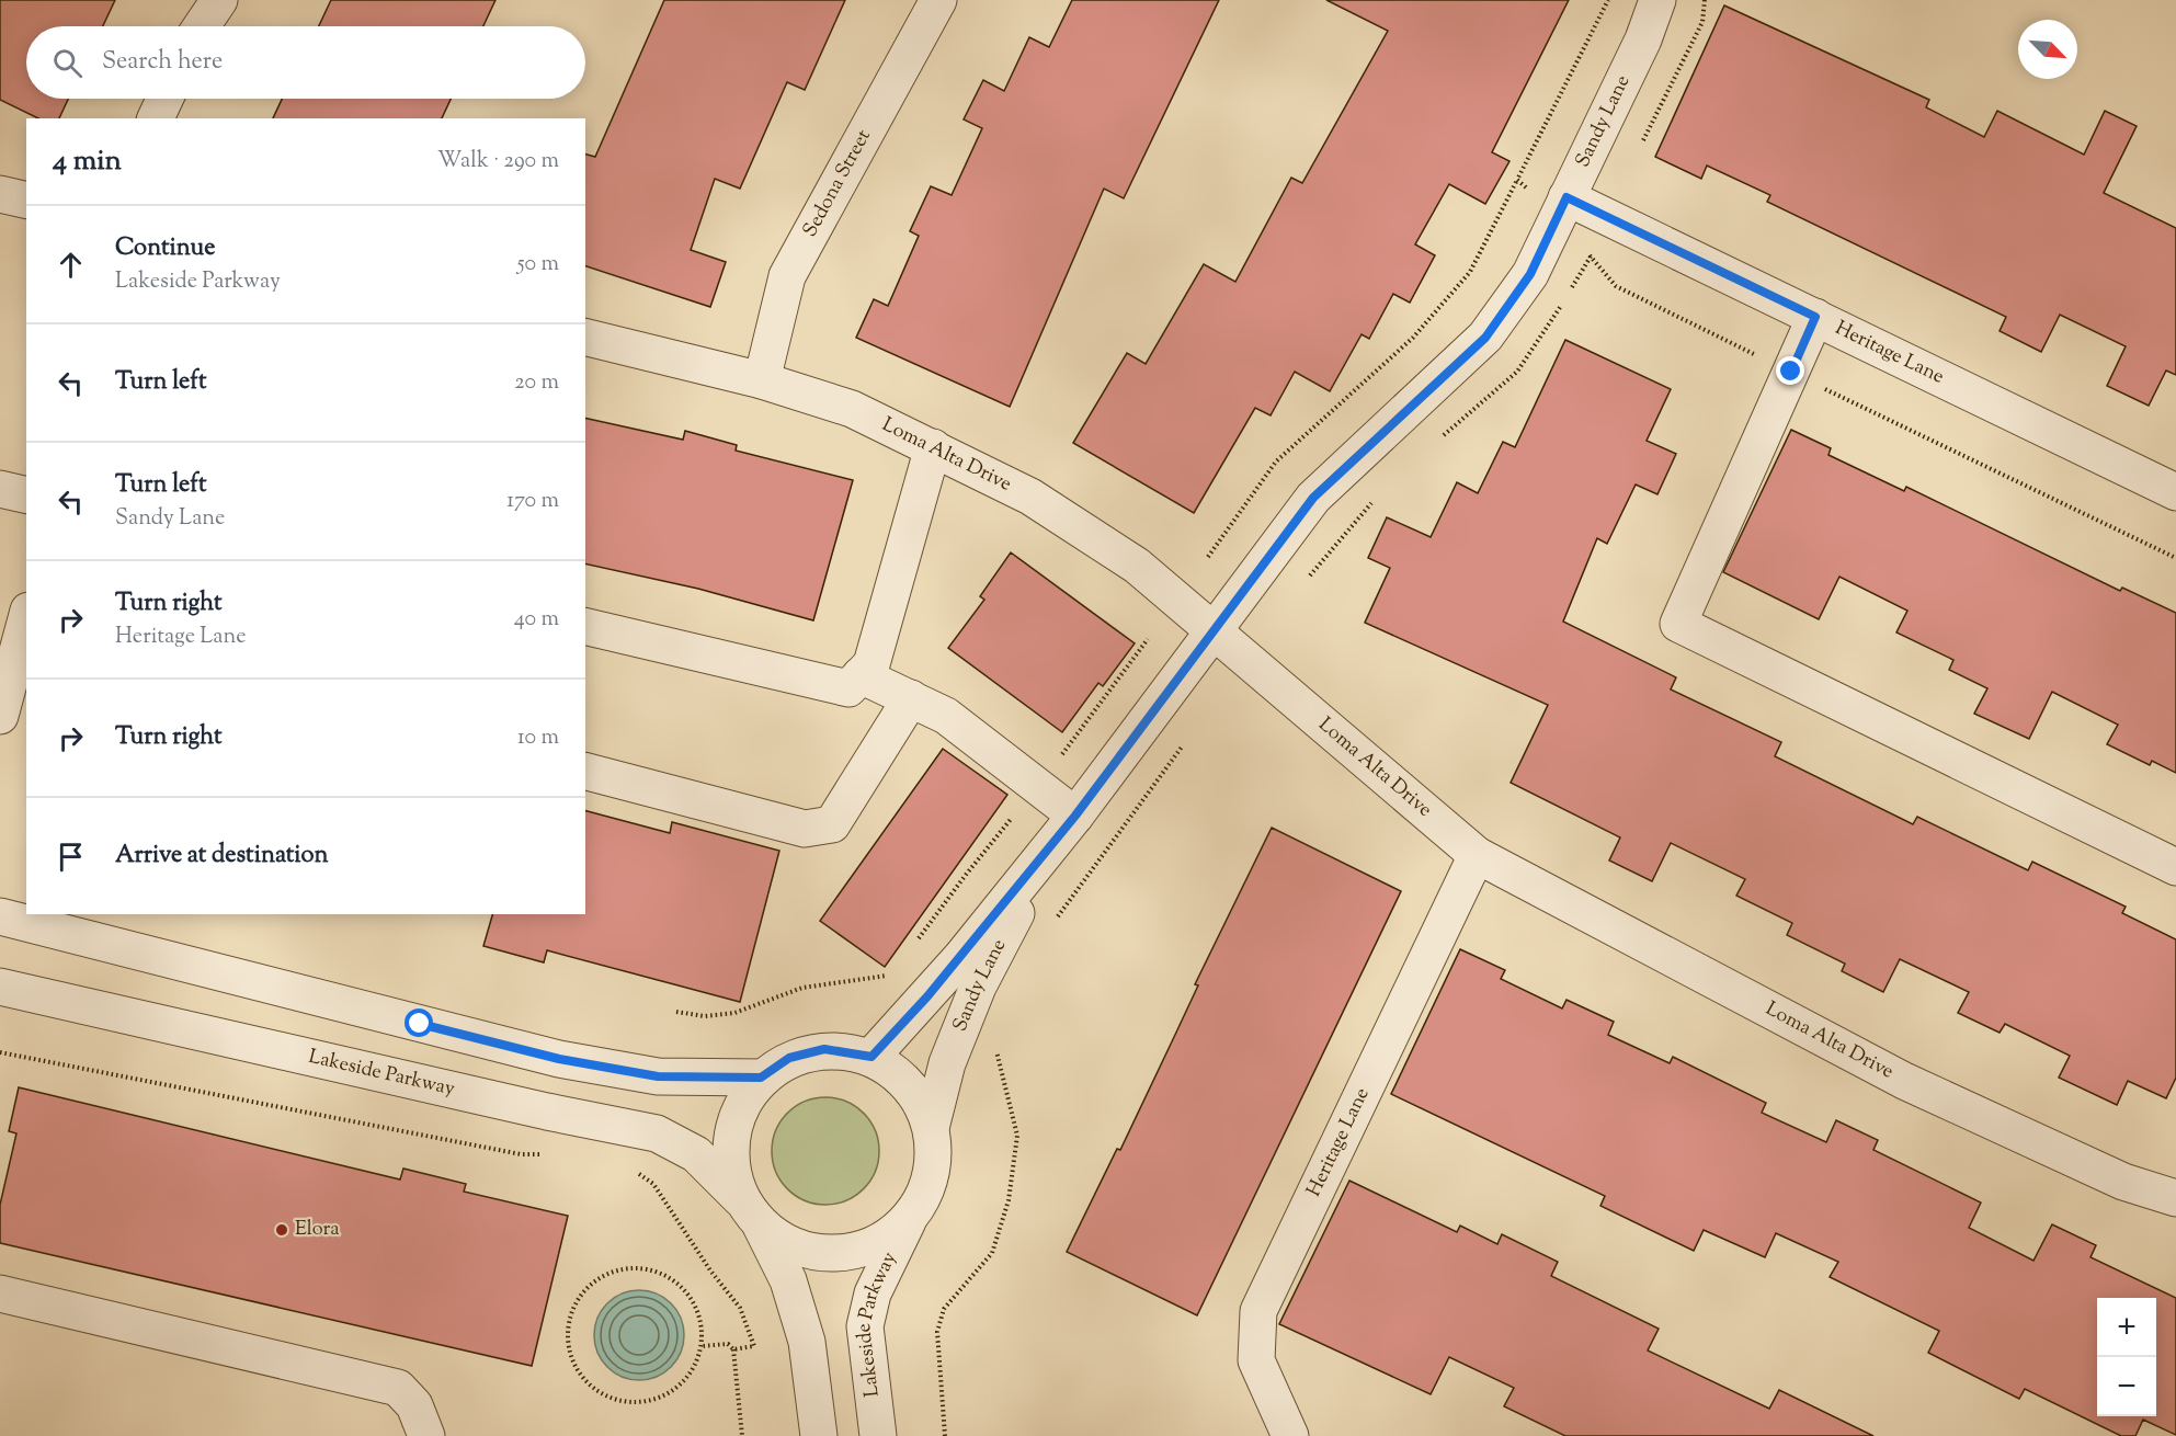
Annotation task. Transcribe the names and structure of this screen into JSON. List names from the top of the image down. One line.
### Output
{"streets":{"street":["Sandy Lane","Sedona Street","Heritage Lane","Loma Alta Drive","Lakeside Parkway"]},"crossings":[["Sandy Lane","Heritage Lane"],["Sandy Lane","Loma Alta Drive"],["Sandy Lane","Lakeside Parkway"],["Sedona Street","Loma Alta Drive"],["Heritage Lane","Loma Alta Drive"]],"places":["Elora"],"north":"bottom right","page":{"search":"Search here","heading":["4 min","Walk · 290 m"],"list":[["Continue","Lakeside Parkway","50 m"],["Turn left","20 m"],["Turn left","Sandy Lane","170 m"],["Turn right","Heritage Lane","40 m"],["Turn right","10 m"],"Arrive at destination"],"map_buttons":["+","−"]}}
